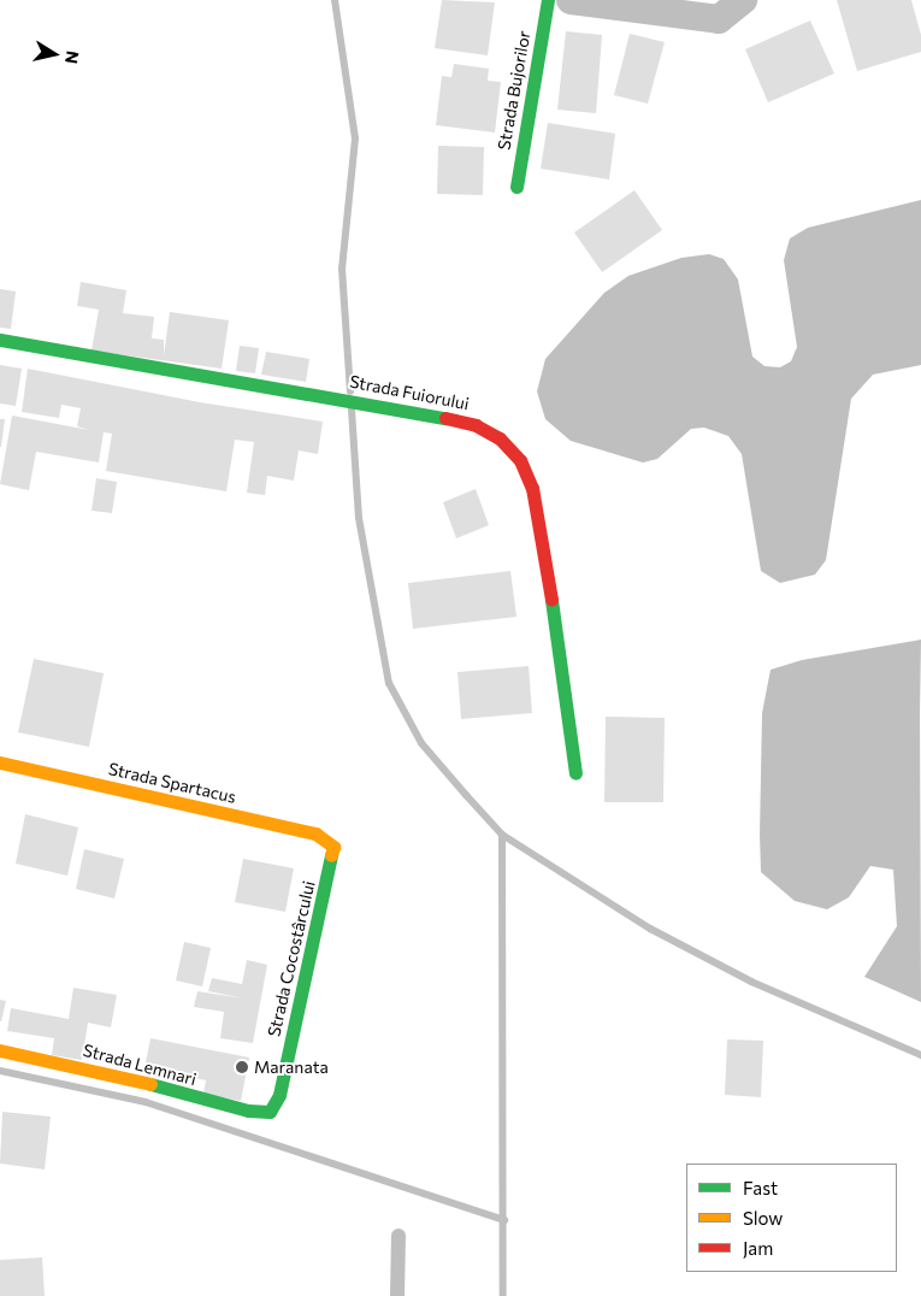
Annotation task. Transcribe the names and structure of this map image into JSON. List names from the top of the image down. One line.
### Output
{"streets":{"street":["Strada Bujorilor","Strada Fuiorului","Strada Spartacus","Strada Cocostârcului","Strada Lemnari"]},"crossings":[["Strada Spartacus","Strada Cocostârcului"],["Strada Cocostârcului","Strada Lemnari"]],"places":["Maranata"],"legend":["Fast","Slow","Jam"],"north":"right"}
